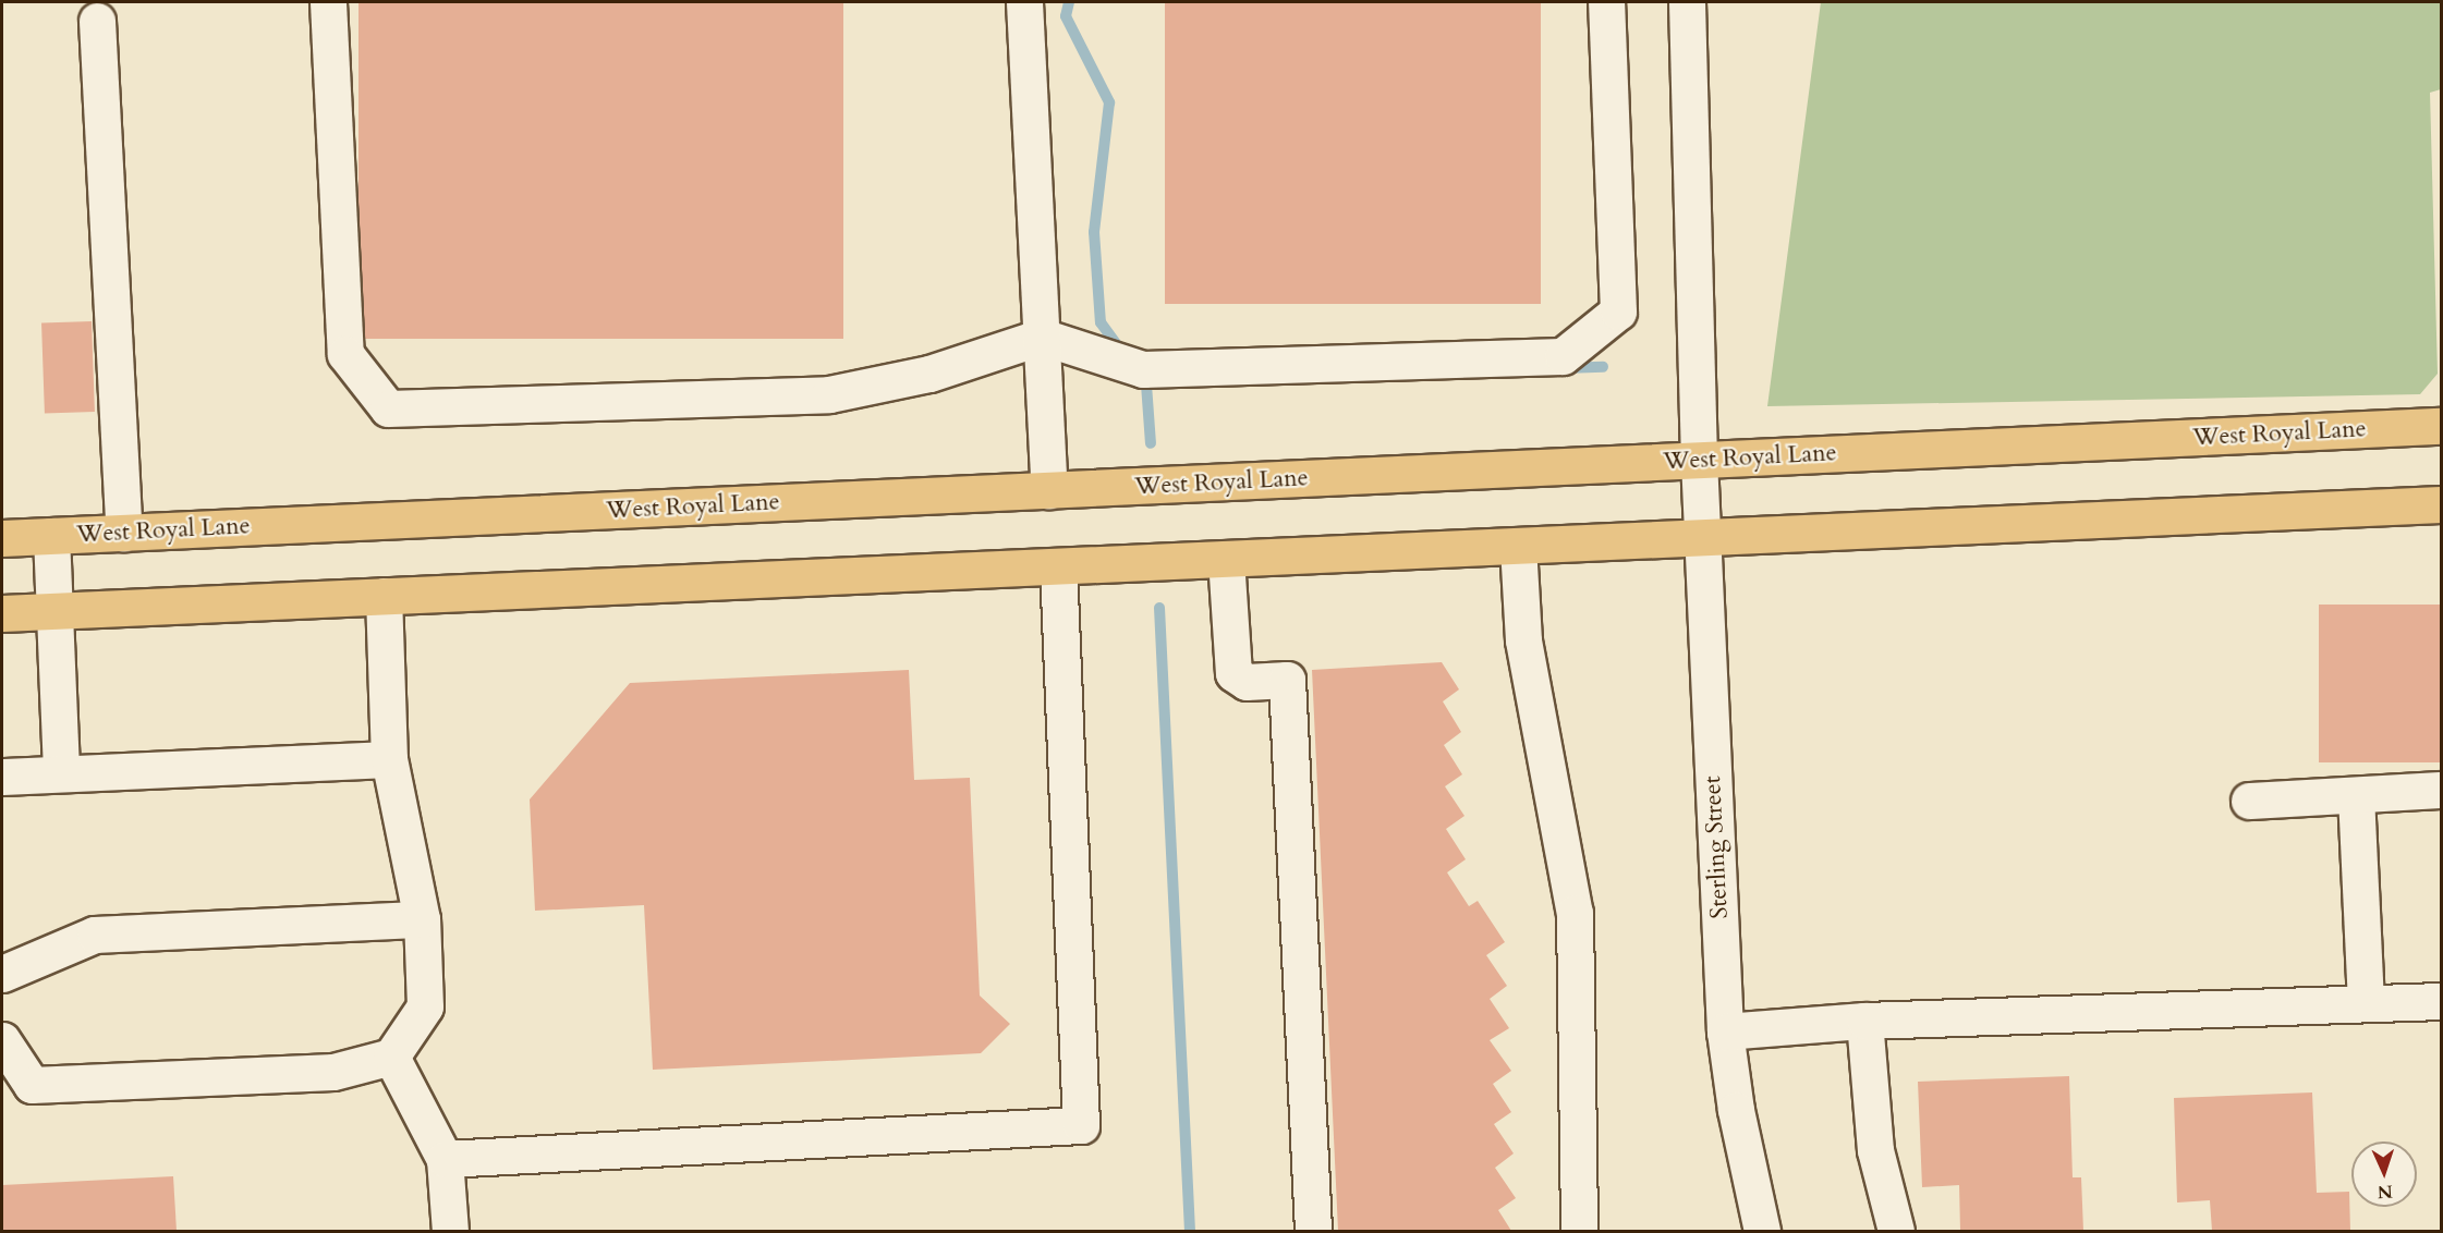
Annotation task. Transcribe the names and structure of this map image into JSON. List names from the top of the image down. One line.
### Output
{"streets":{"main road":["West Royal Lane"],"street":["Sterling Street"]},"crossings":[["West Royal Lane","Sterling Street"]],"north":"bottom"}
